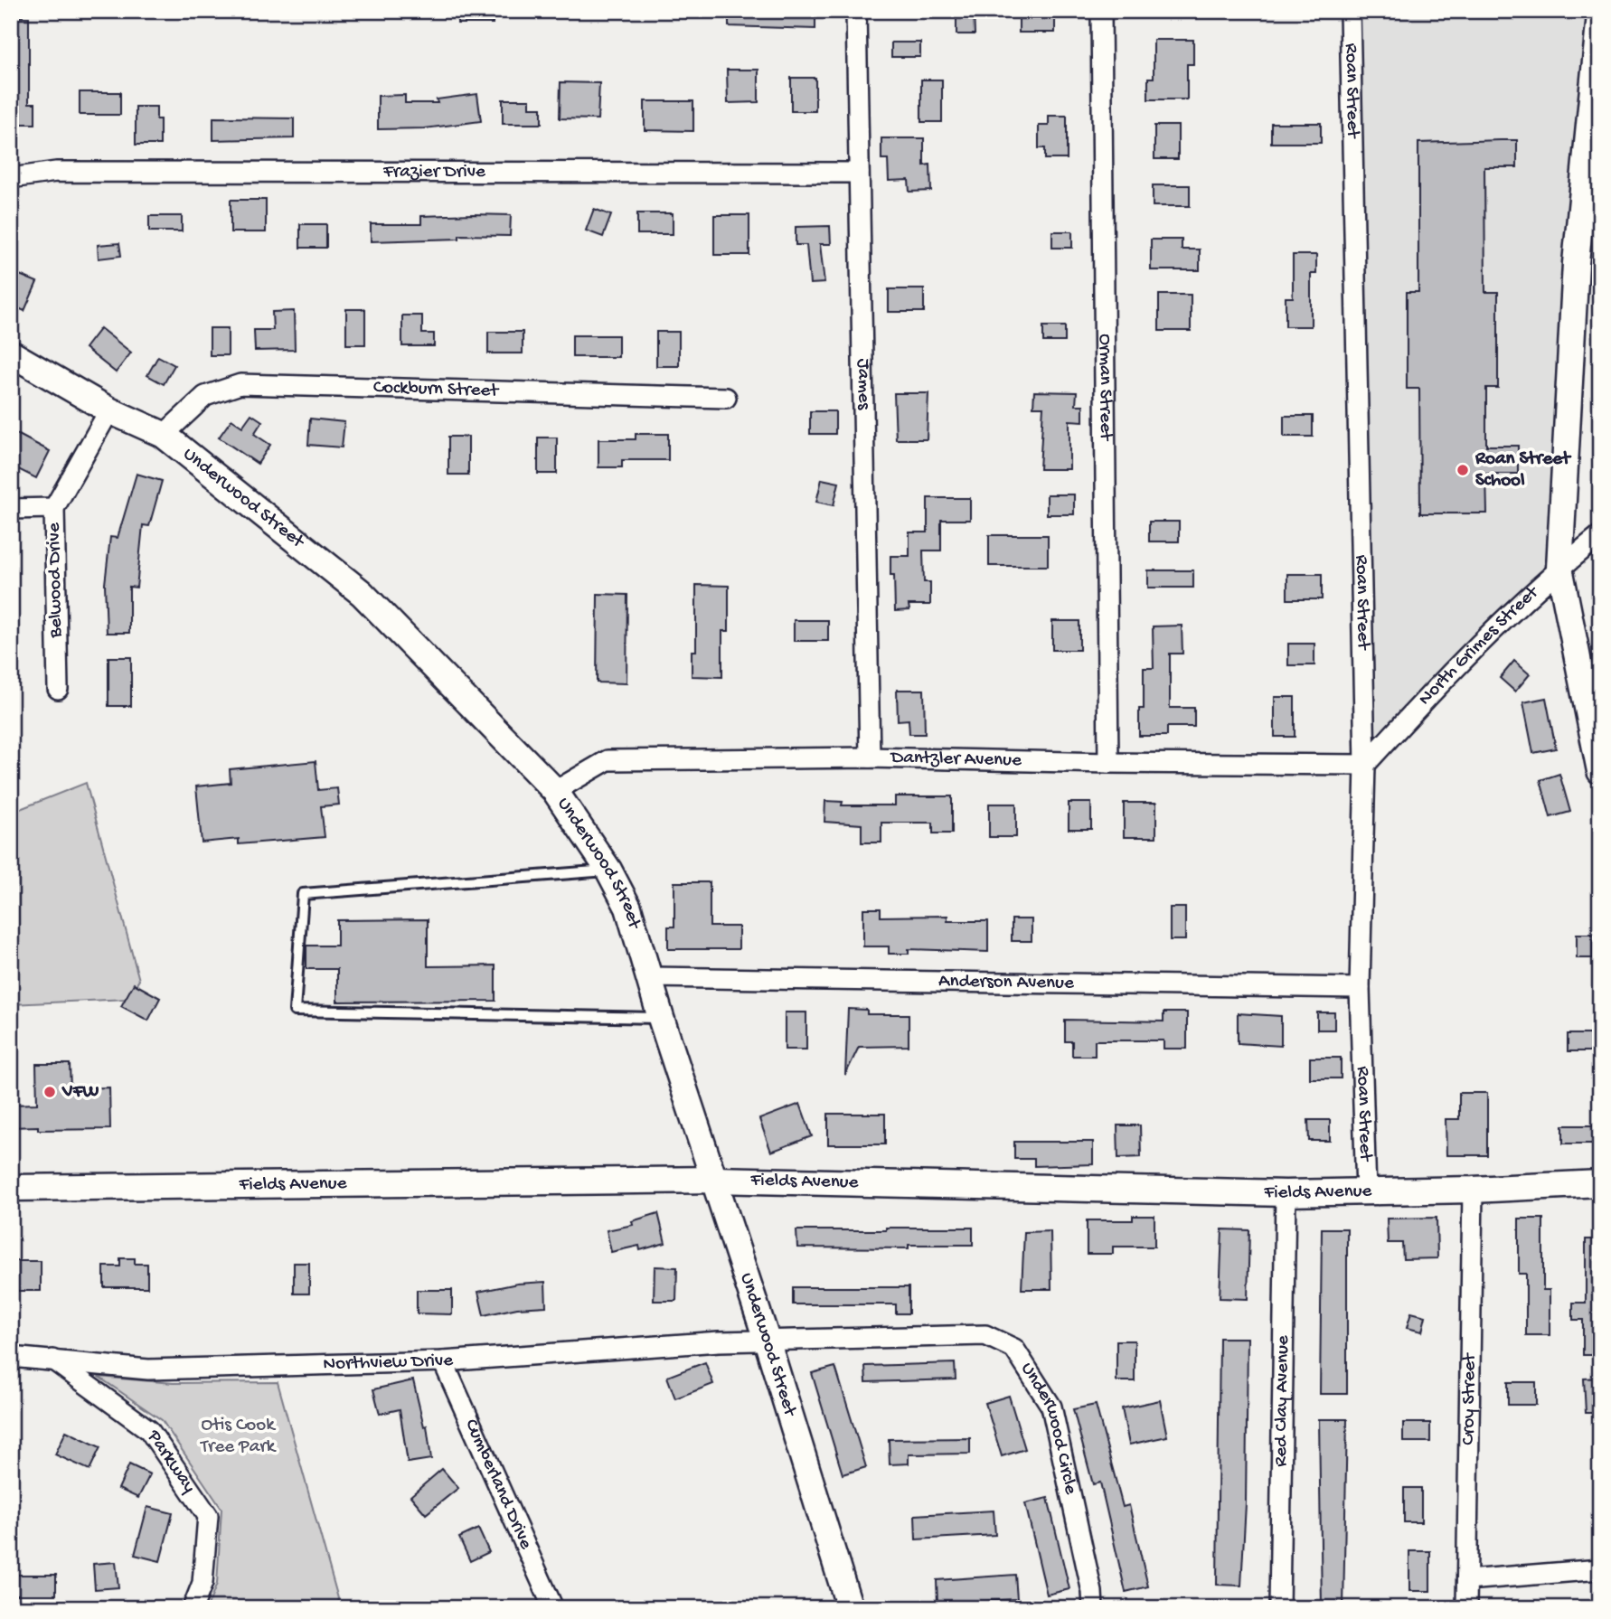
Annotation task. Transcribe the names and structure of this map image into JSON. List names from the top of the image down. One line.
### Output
{"streets":{"street":["Roan Street","Frazier Drive","James","Orman Street","Cockburn Street","Underwood Street","Belwood Drive","North Grimes Street","Dantzler Avenue","Anderson Avenue","Fields Avenue","Northview Drive","Croy Street","Red Clay Avenue","Underwood Circle","Parkway","Cumberland Drive"]},"crossings":[["Roan Street","North Grimes Street"],["Roan Street","Dantzler Avenue"],["Roan Street","Anderson Avenue"],["Roan Street","Fields Avenue"],["Frazier Drive","James"],["James","Dantzler Avenue"],["Orman Street","Dantzler Avenue"],["Cockburn Street","Underwood Street"],["Underwood Street","Belwood Drive"],["Underwood Street","Dantzler Avenue"],["Underwood Street","Anderson Avenue"],["Underwood Street","Fields Avenue"],["Underwood Street","Northview Drive"],["Underwood Street","Underwood Circle"],["North Grimes Street","Dantzler Avenue"],["Fields Avenue","Croy Street"],["Fields Avenue","Red Clay Avenue"],["Northview Drive","Underwood Circle"],["Northview Drive","Parkway"],["Northview Drive","Cumberland Drive"]],"parks":["Otis Cook Tree Park"],"places":["Roan Street School","VFW"]}
